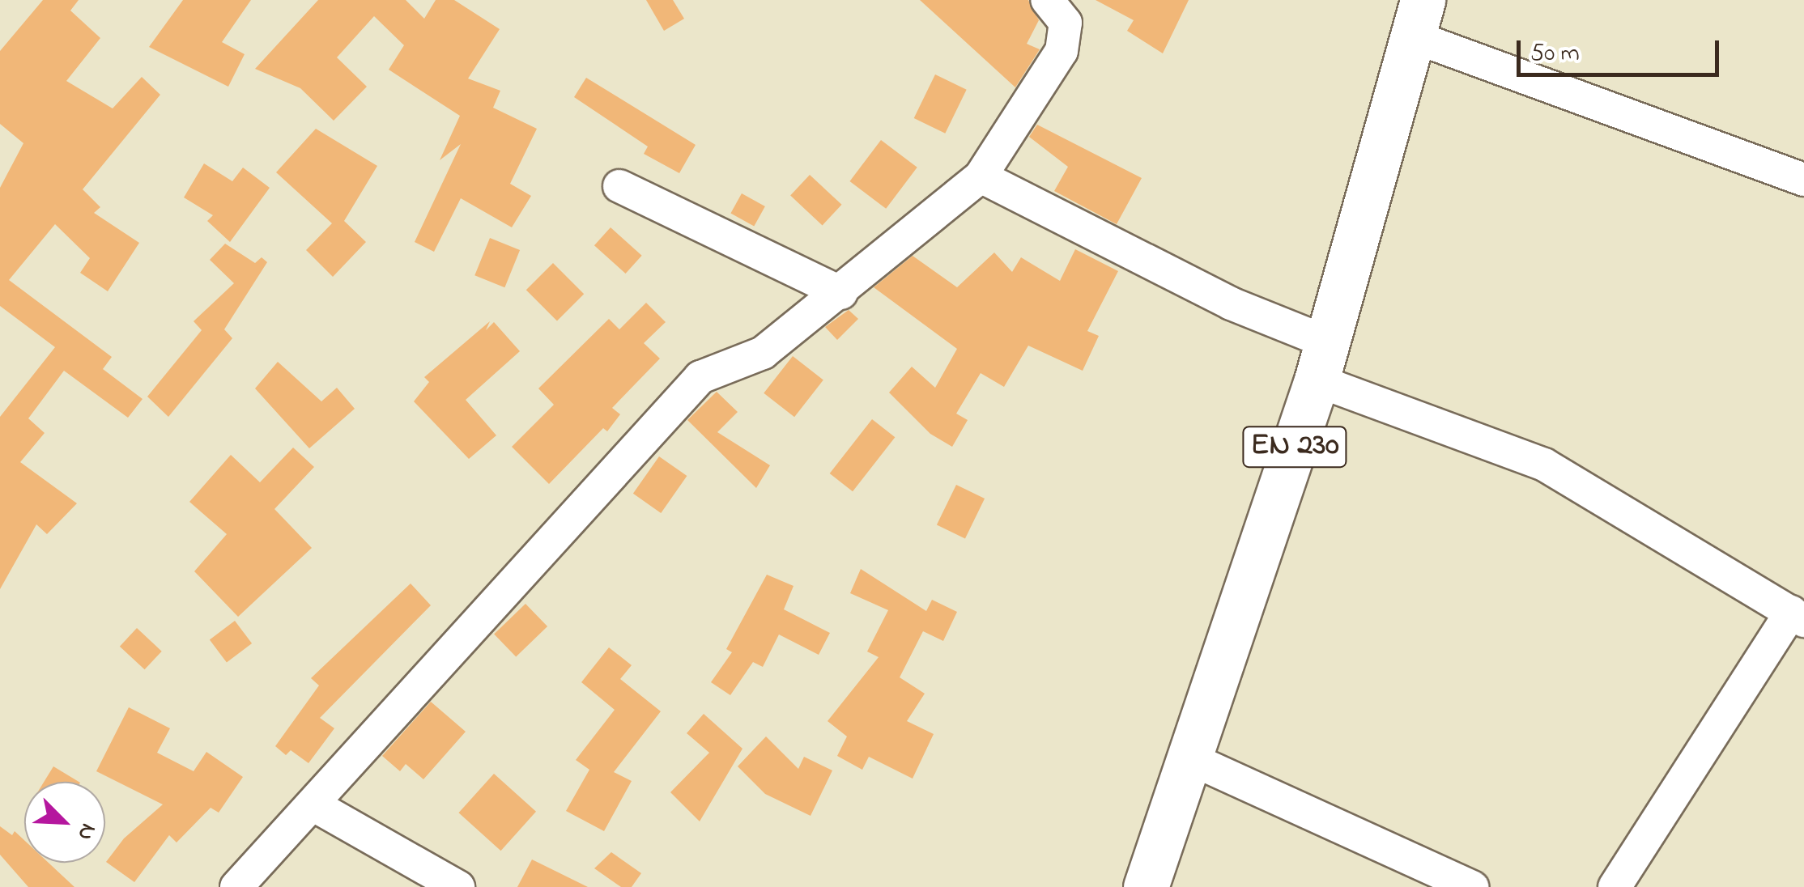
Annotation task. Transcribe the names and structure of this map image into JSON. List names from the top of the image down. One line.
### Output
{"streets":{"main road":["EN 230"]},"scale_bar":"50 m","north":"bottom right"}
